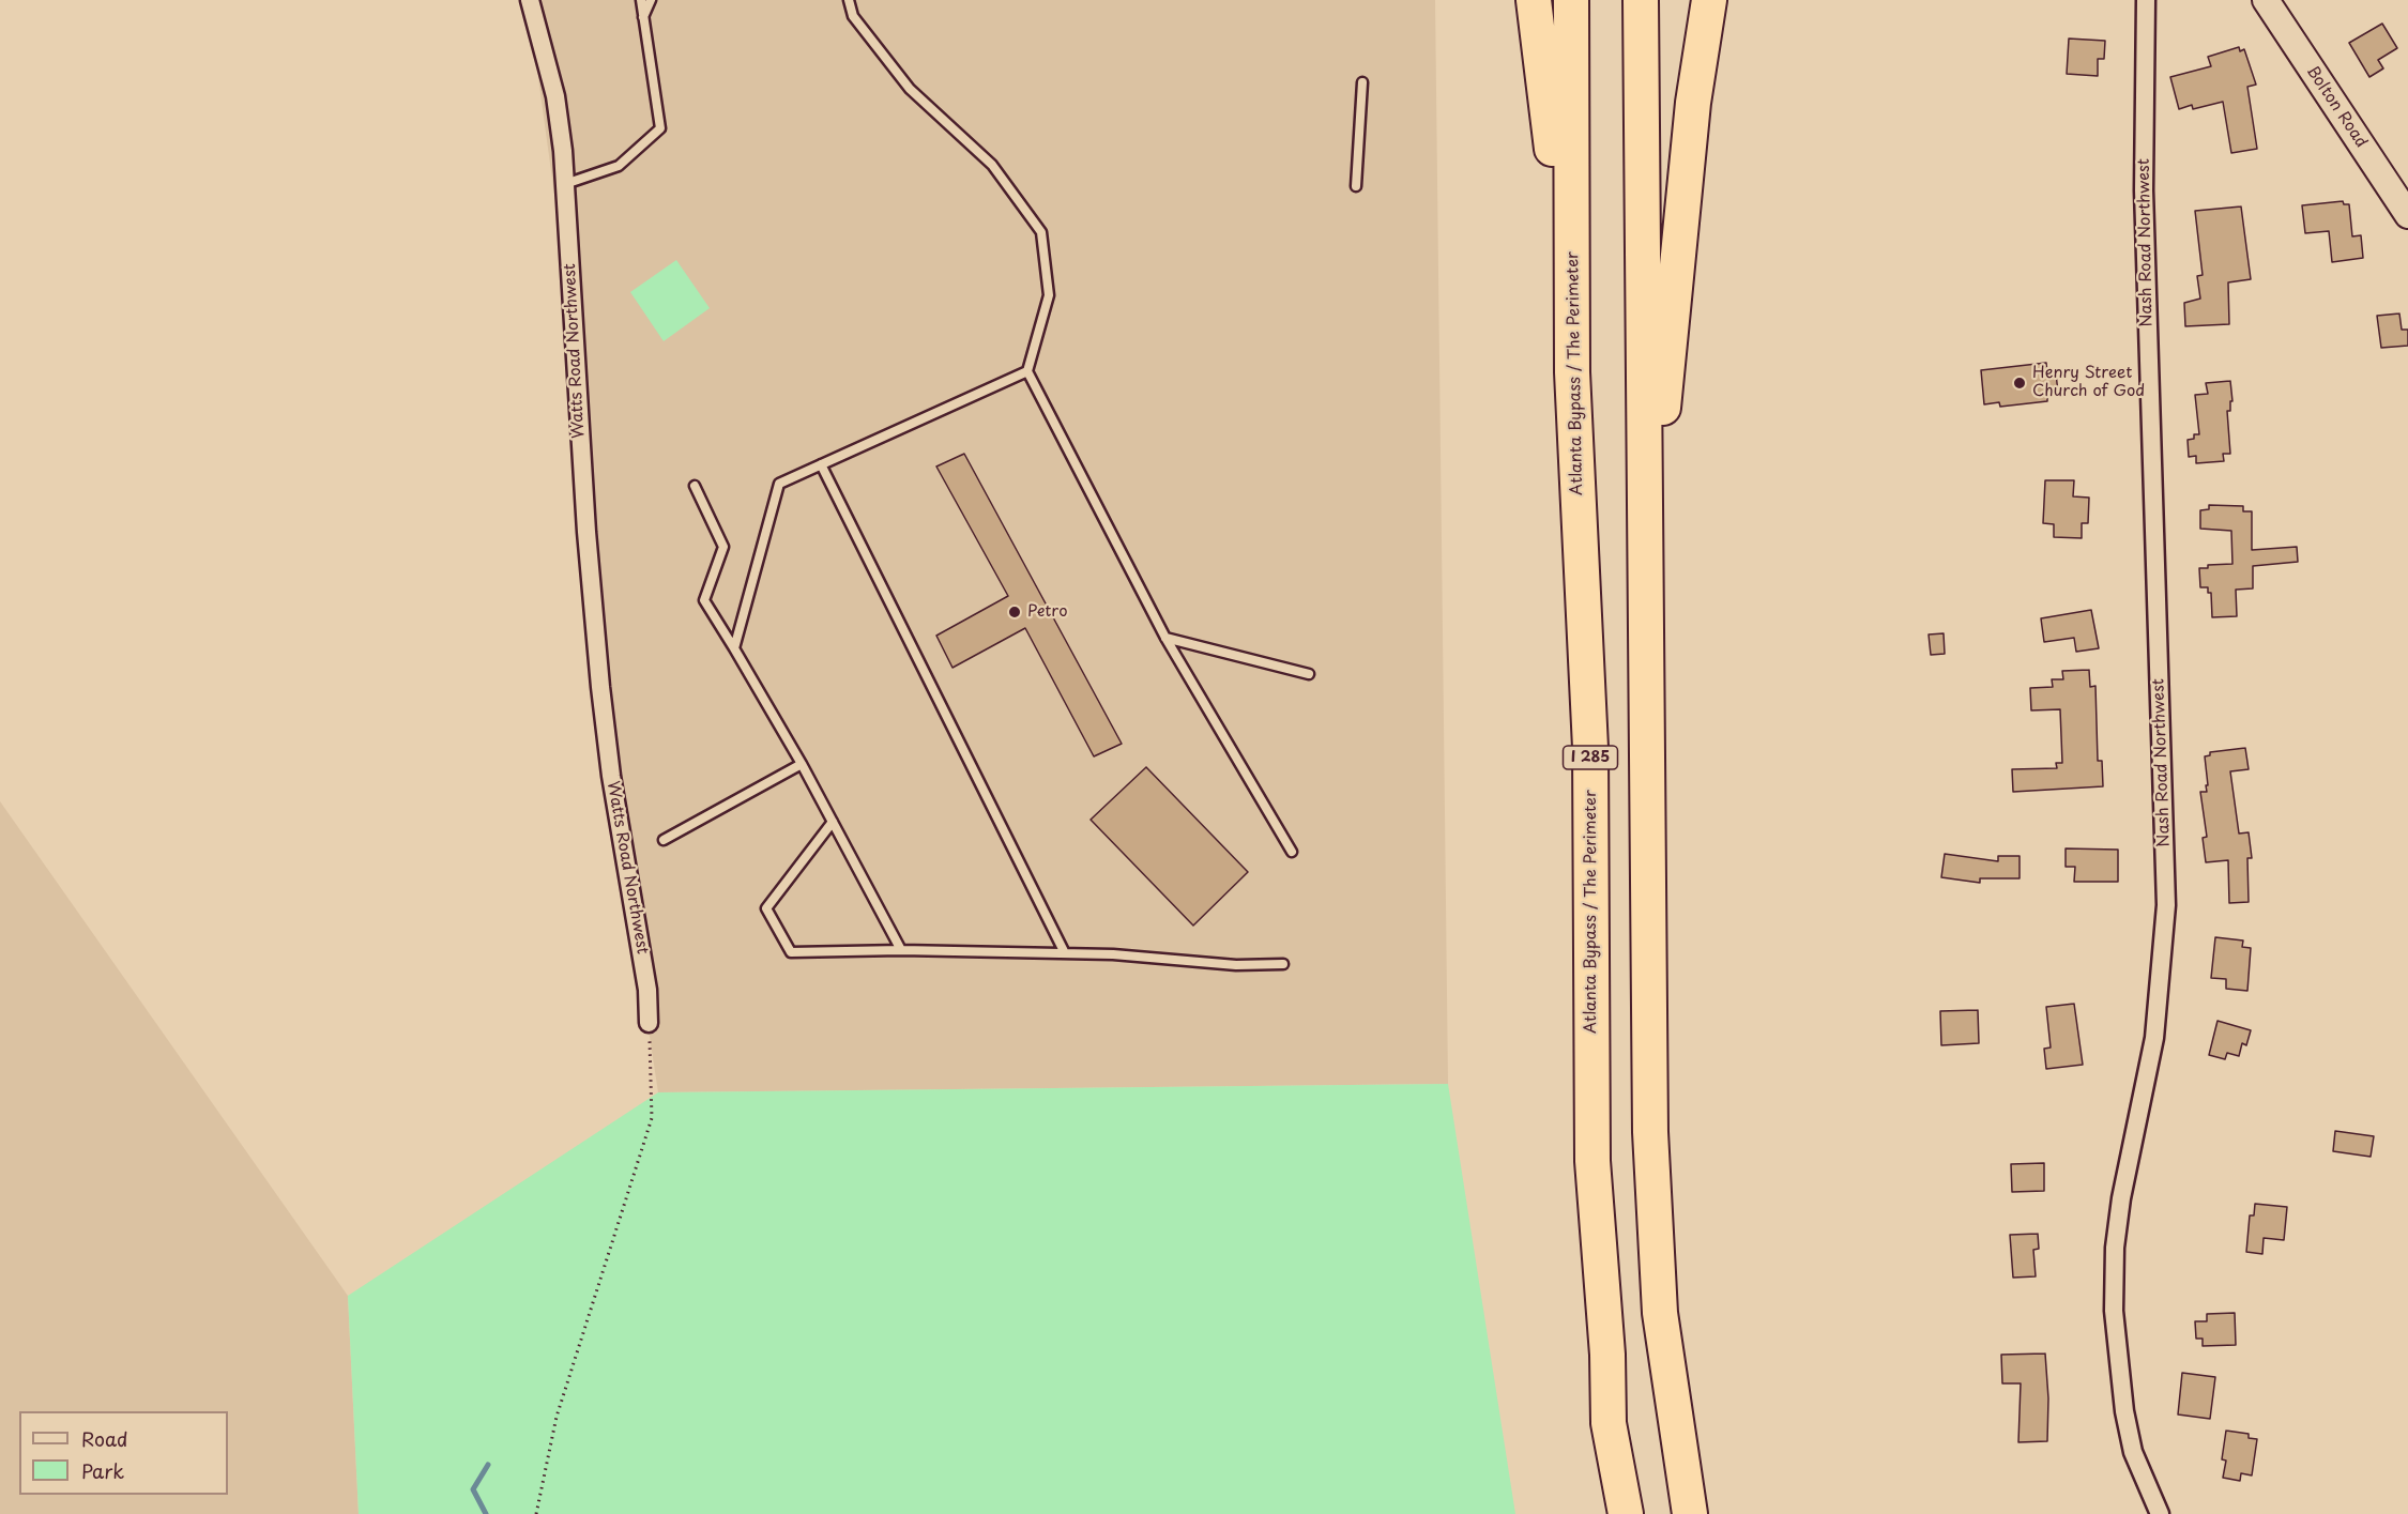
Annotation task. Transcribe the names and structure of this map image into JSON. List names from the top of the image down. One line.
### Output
{"streets":{"highway":["Atlanta Bypass / The Perimeter","I 285"],"street":["Bolton Road","Nash Road Northwest","Watts Road Northwest"]},"places":["Henry Street Church of God","Petro"],"legend":["Road","Park"]}
